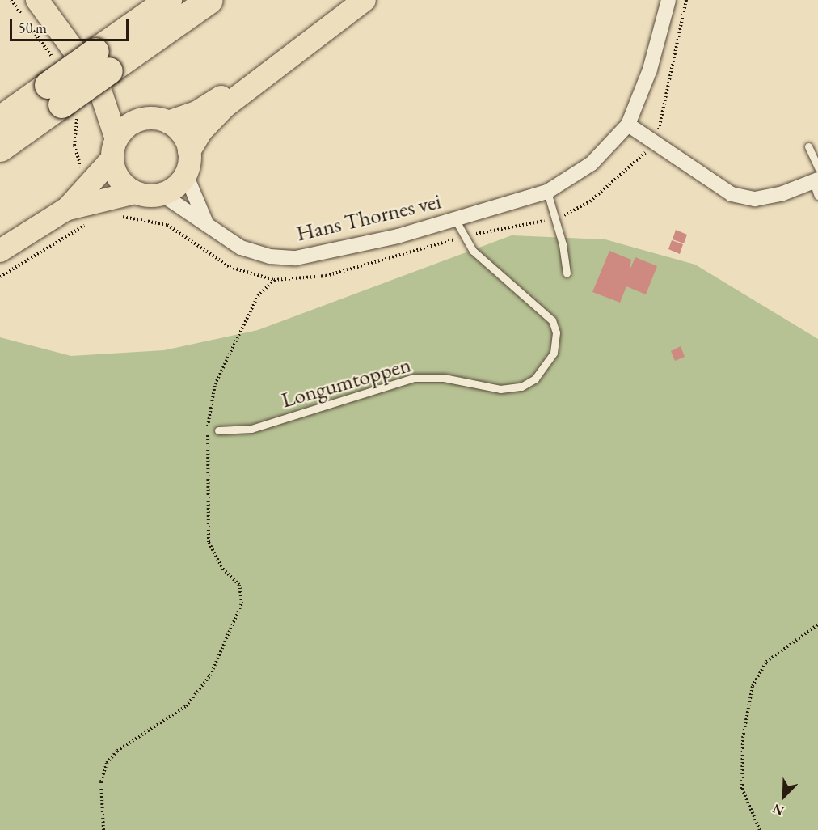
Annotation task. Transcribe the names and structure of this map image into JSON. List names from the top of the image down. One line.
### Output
{"streets":{"street":["Hans Thornes vei"],"lane":["Longumtoppen"]},"crossings":[["Hans Thornes vei","Longumtoppen"]],"scale_bar":"50 m","north":"bottom left"}
